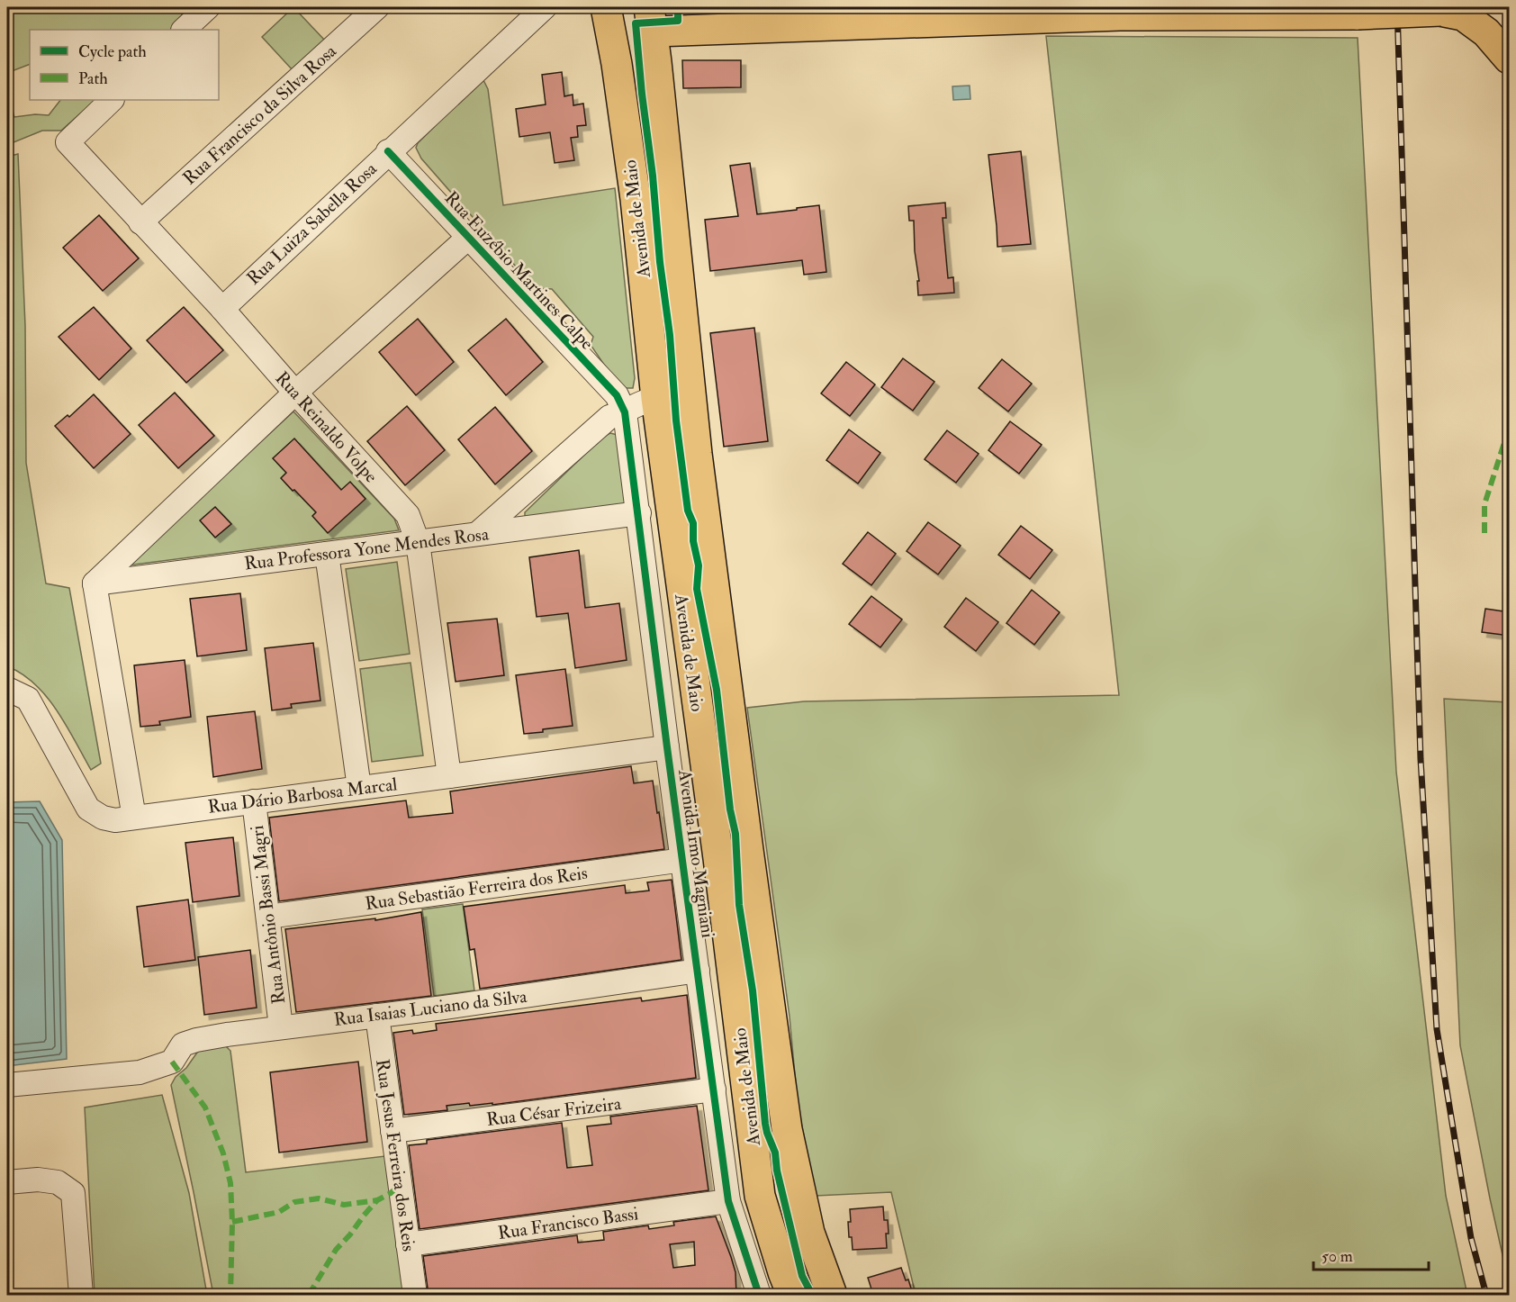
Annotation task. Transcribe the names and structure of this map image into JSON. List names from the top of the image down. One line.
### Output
{"streets":{"main road":["Avenida de Maio"],"street":["Rua Francisco da Silva Rosa","Rua Luiza Sabella Rosa","Rua Euzébio Martines Calpe","Rua Reinaldo Volpe","Rua Professora Yone Mendes Rosa","Rua Dário Barbosa Marcal","Avenida Irmo Magniani","Rua Sebastião Ferreira dos Reis","Rua Antônio Bassi Magri","Rua Isaias Luciano da Silva","Rua César Frizeira","Rua Jesus Ferreira dos Reis","Rua Francisco Bassi"]},"crossings":[["Rua Francisco da Silva Rosa","Rua Reinaldo Volpe"],["Rua Luiza Sabella Rosa","Rua Euzébio Martines Calpe"],["Rua Luiza Sabella Rosa","Rua Reinaldo Volpe"],["Rua Euzébio Martines Calpe","Avenida Irmo Magniani"],["Rua Reinaldo Volpe","Rua Professora Yone Mendes Rosa"],["Rua Reinaldo Volpe","Rua Dário Barbosa Marcal"],["Rua Professora Yone Mendes Rosa","Avenida Irmo Magniani"],["Rua Dário Barbosa Marcal","Avenida Irmo Magniani"],["Rua Dário Barbosa Marcal","Rua Antônio Bassi Magri"],["Avenida Irmo Magniani","Rua Sebastião Ferreira dos Reis"],["Avenida Irmo Magniani","Rua Isaias Luciano da Silva"],["Avenida Irmo Magniani","Rua César Frizeira"],["Avenida Irmo Magniani","Rua Francisco Bassi"],["Rua Sebastião Ferreira dos Reis","Rua Antônio Bassi Magri"],["Rua Antônio Bassi Magri","Rua Isaias Luciano da Silva"],["Rua Isaias Luciano da Silva","Rua Jesus Ferreira dos Reis"],["Rua César Frizeira","Rua Jesus Ferreira dos Reis"],["Rua Jesus Ferreira dos Reis","Rua Francisco Bassi"]],"legend":["Cycle path","Path"],"scale_bar":"50 m"}
